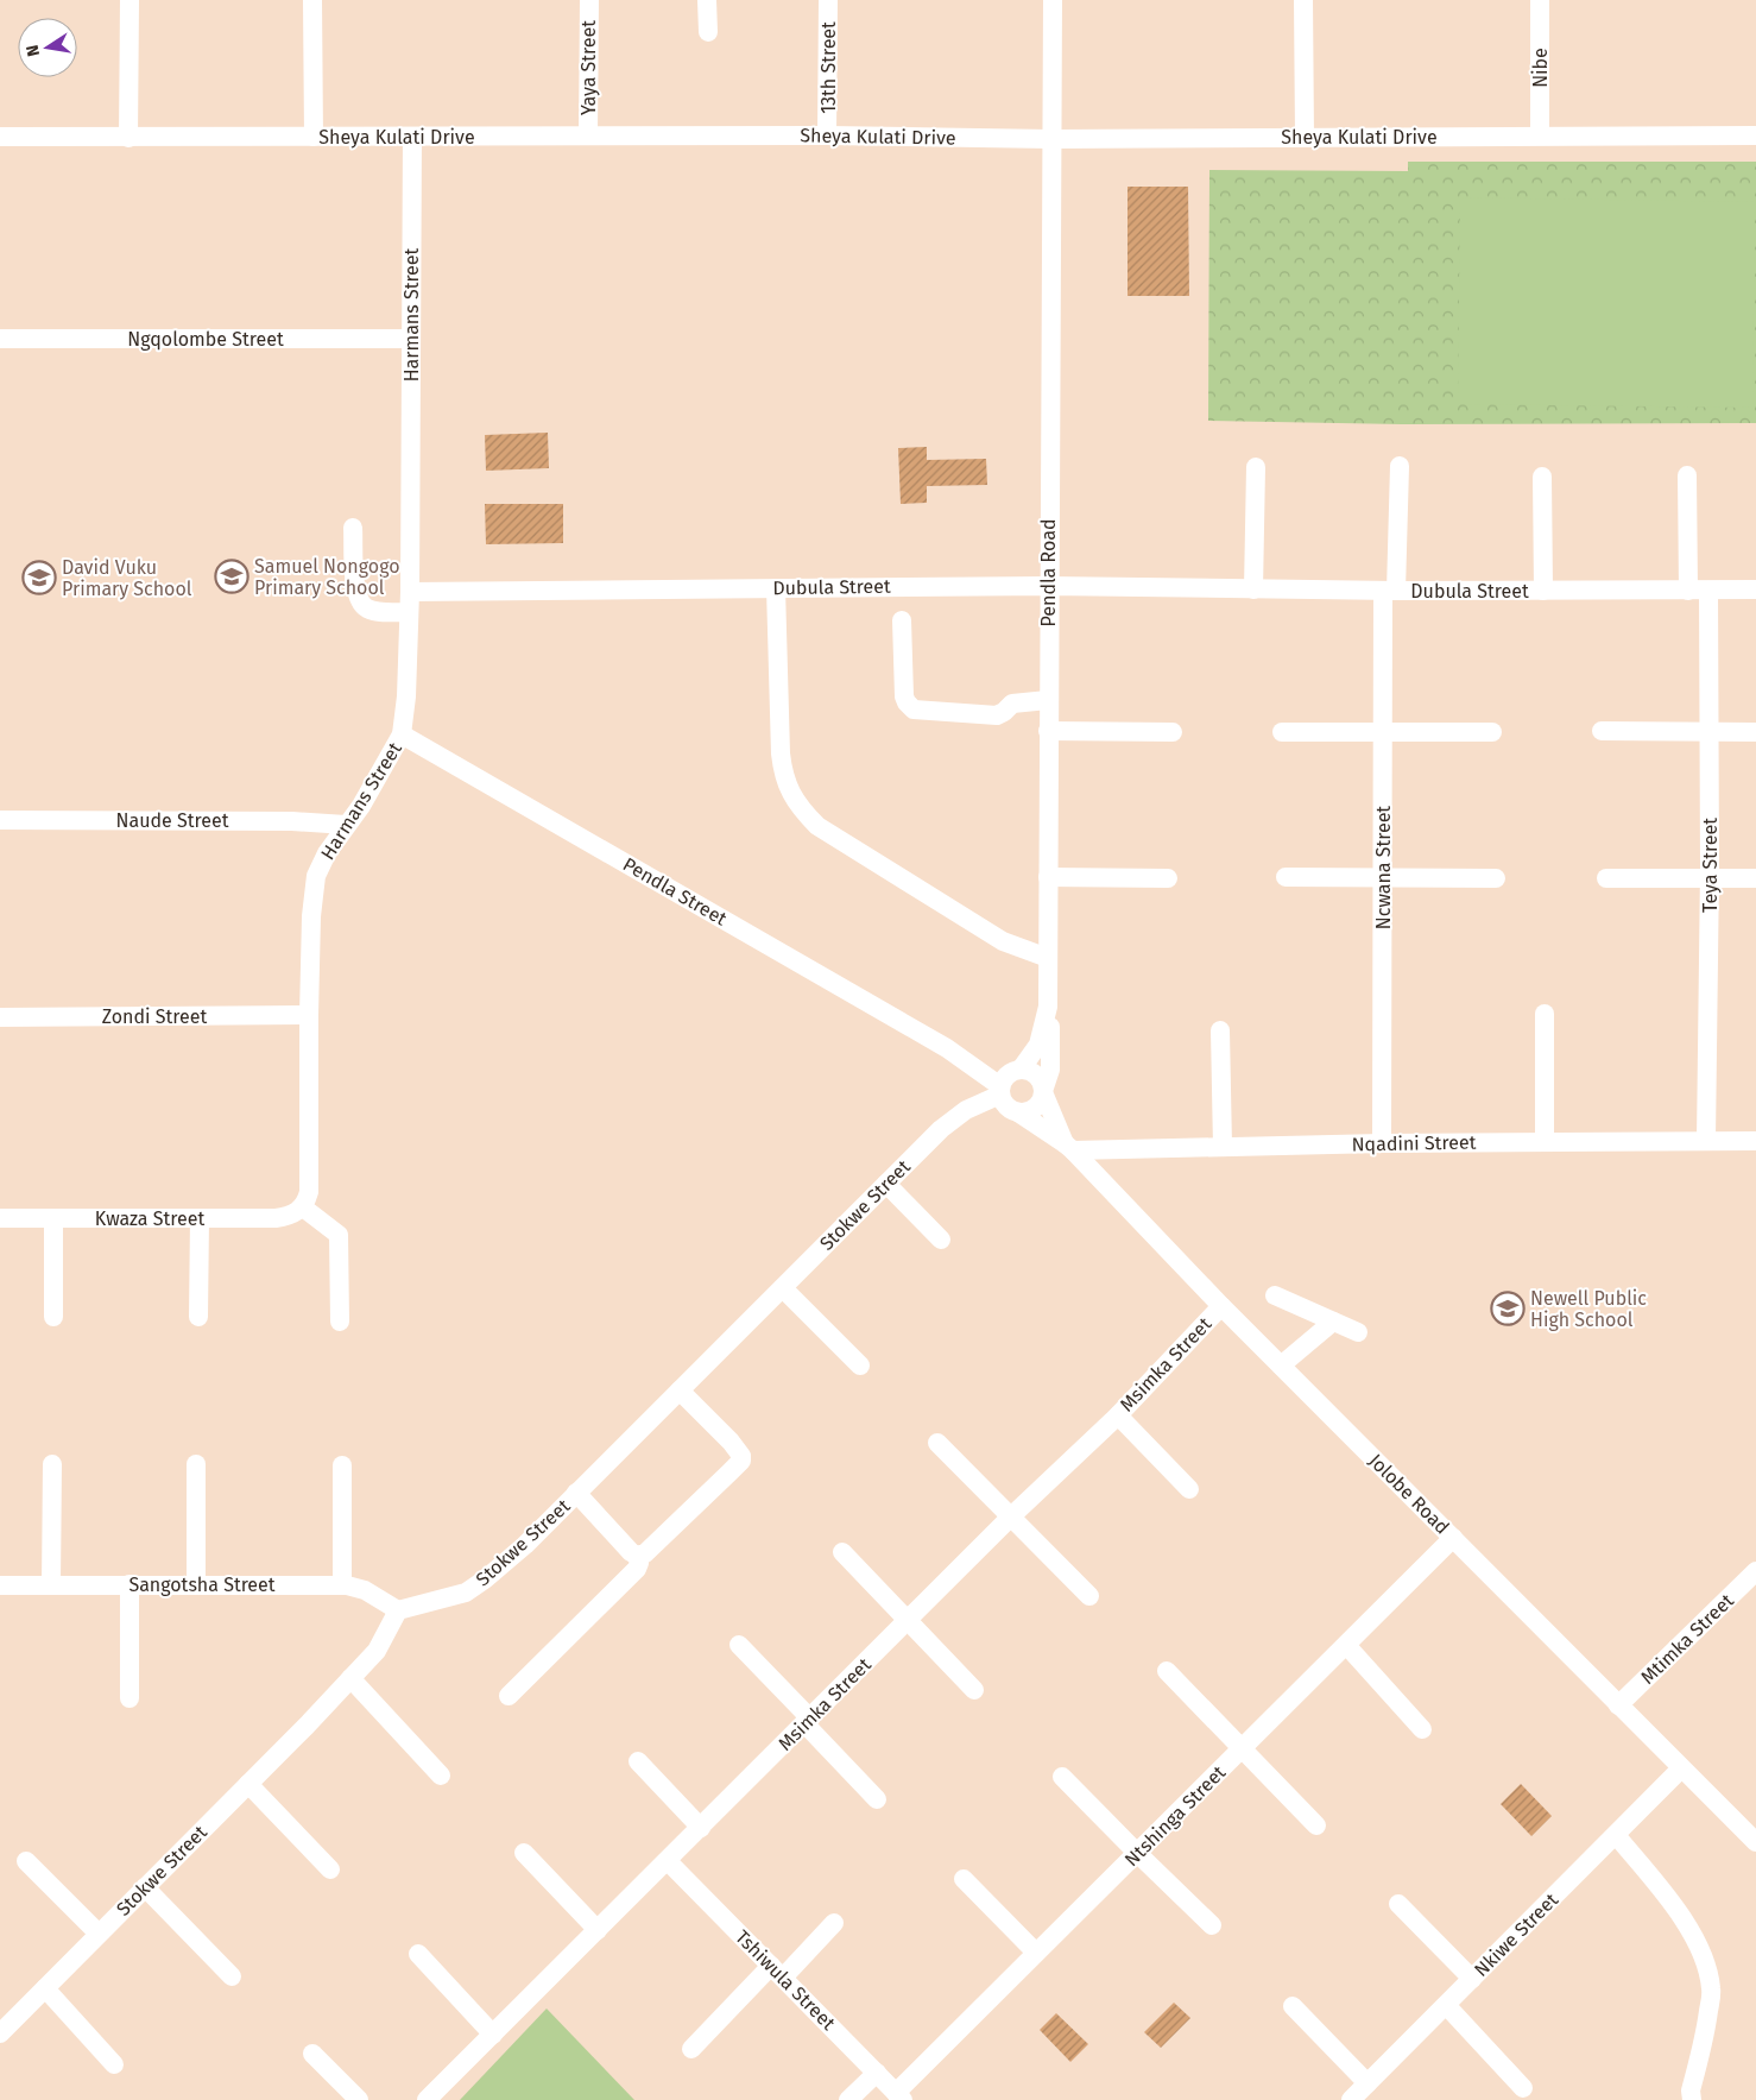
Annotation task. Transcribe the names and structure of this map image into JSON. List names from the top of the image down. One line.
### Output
{"streets":{"street":["Yaya Street","13th Street","Nibe","Sheya Kulati Drive","Harmans Street","Ngqolombe Street","Pendla Road","Dubula Street","Naude Street","Teya Street","Ncwana Street","Pendla Street","Zondi Street","Nqadini Street","Stokwe Street","Kwaza Street","Msimka Street","Jolobe Road","Sangotsha Street","Mtimka Street","Ntshinga Street","Nkiwe Street","Tshiwula Street"]},"crossings":[["Yaya Street","Sheya Kulati Drive"],["13th Street","Sheya Kulati Drive"],["Nibe","Sheya Kulati Drive"],["Sheya Kulati Drive","Harmans Street"],["Sheya Kulati Drive","Pendla Road"],["Harmans Street","Ngqolombe Street"],["Harmans Street","Dubula Street"],["Harmans Street","Naude Street"],["Harmans Street","Pendla Street"],["Harmans Street","Zondi Street"],["Harmans Street","Kwaza Street"],["Pendla Road","Dubula Street"],["Pendla Road","Pendla Street"],["Pendla Road","Stokwe Street"],["Pendla Road","Jolobe Road"],["Dubula Street","Teya Street"],["Dubula Street","Ncwana Street"],["Teya Street","Nqadini Street"],["Ncwana Street","Nqadini Street"],["Pendla Street","Stokwe Street"],["Pendla Street","Jolobe Road"],["Nqadini Street","Jolobe Road"],["Stokwe Street","Jolobe Road"],["Stokwe Street","Sangotsha Street"],["Msimka Street","Jolobe Road"],["Msimka Street","Tshiwula Street"],["Jolobe Road","Mtimka Street"],["Jolobe Road","Ntshinga Street"],["Jolobe Road","Nkiwe Street"],["Ntshinga Street","Tshiwula Street"]],"places":{"school or university":["Samuel Nongogo Primary School","David Vuku Primary School","Newell Public High School"]},"north":"left"}
